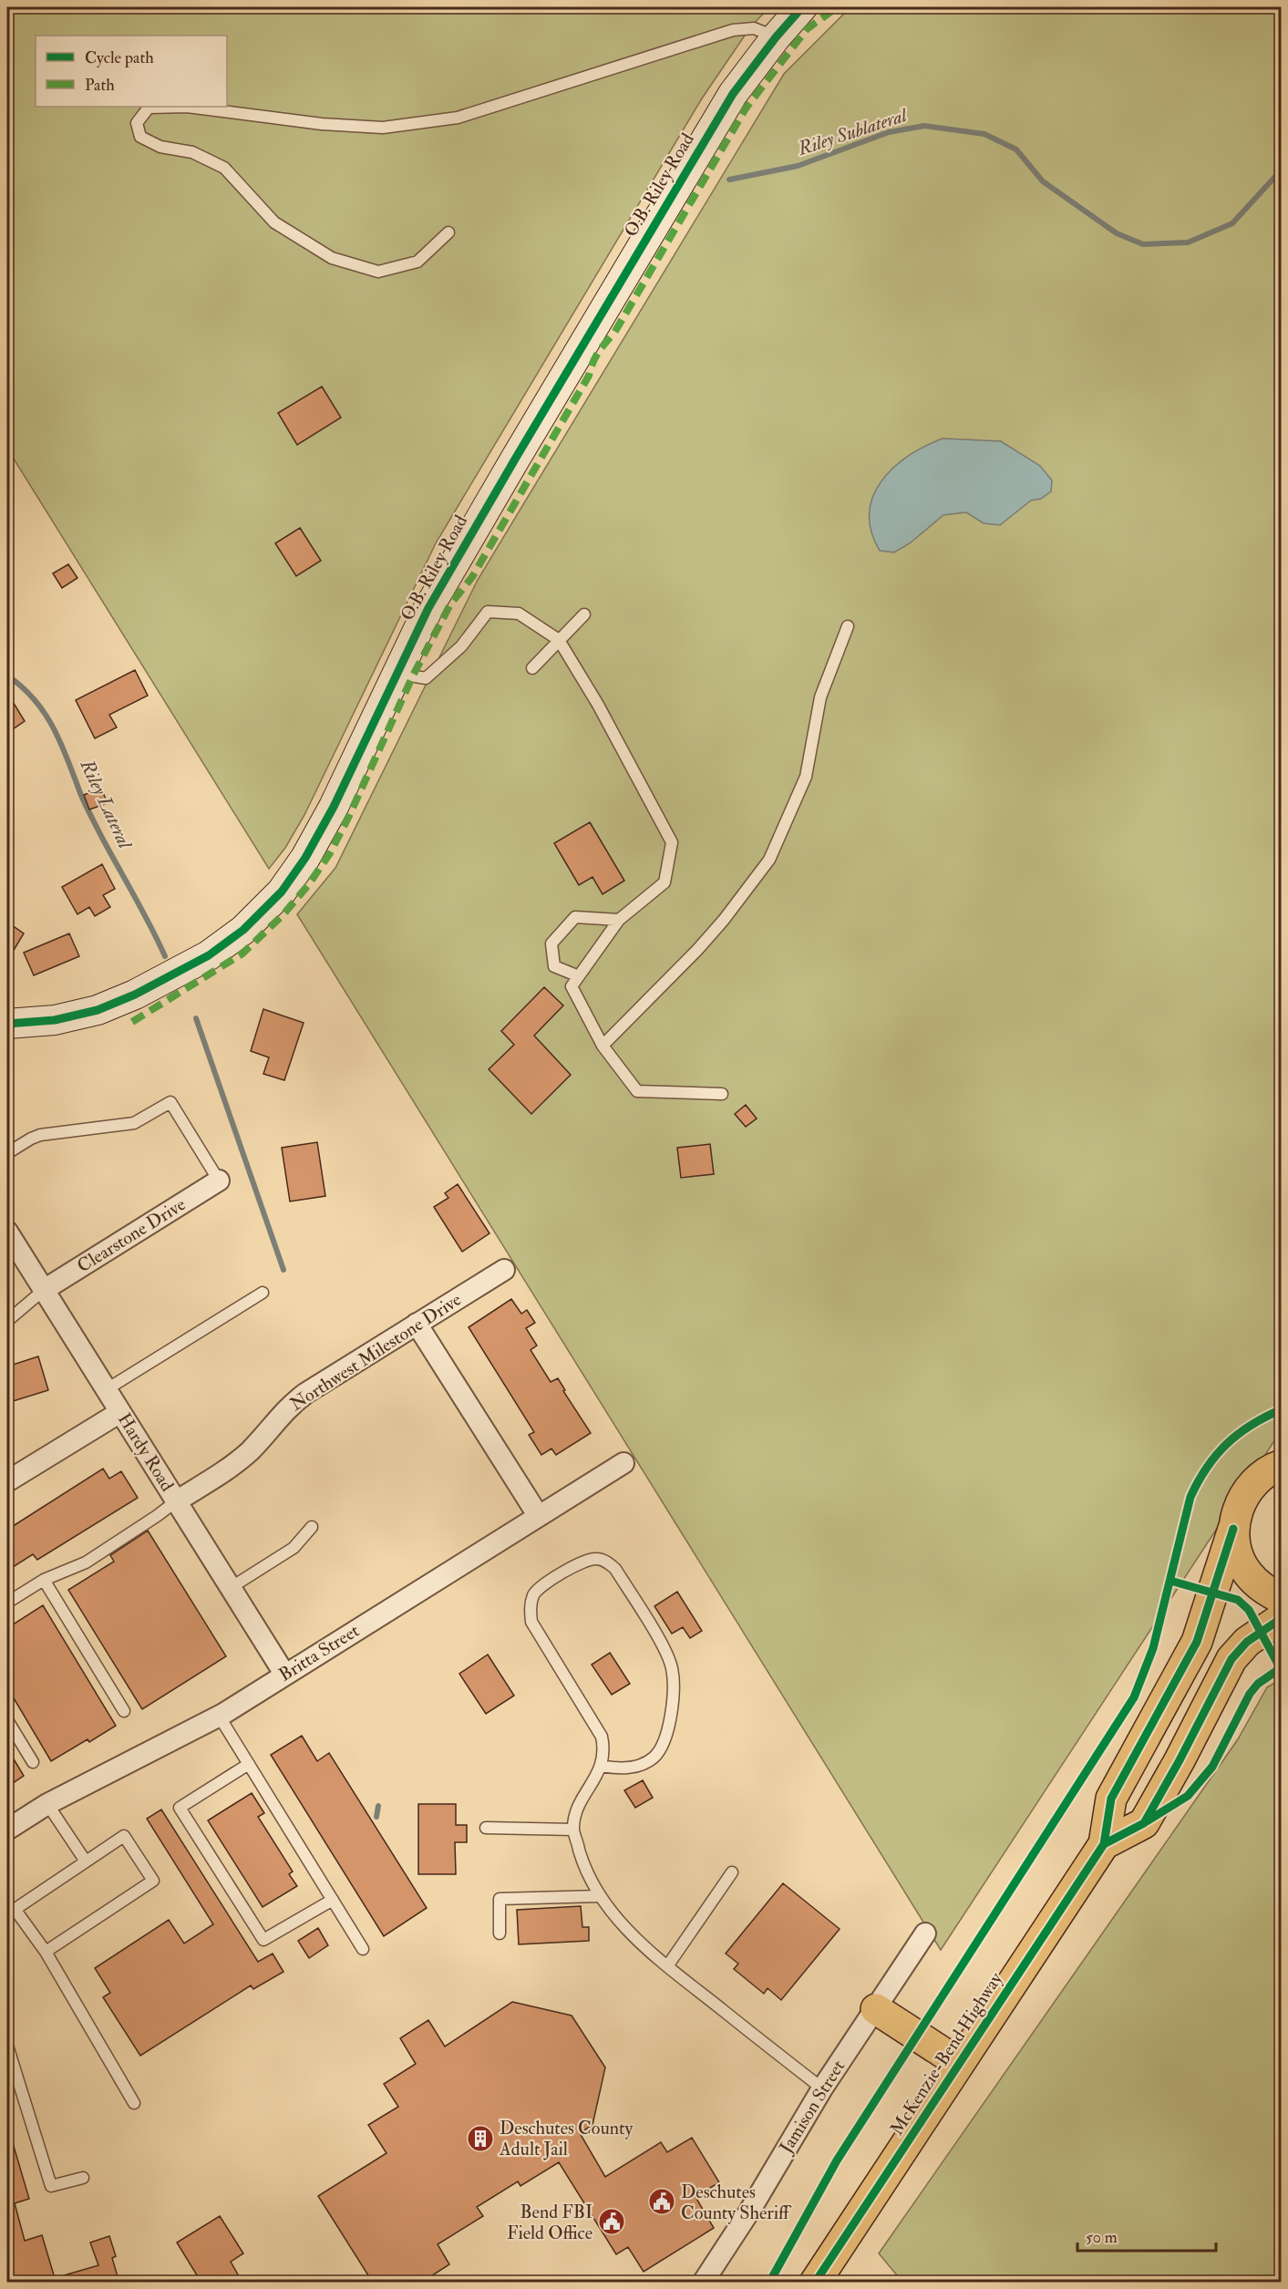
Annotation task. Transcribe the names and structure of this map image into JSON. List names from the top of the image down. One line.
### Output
{"streets":{"highway":["McKenzie-Bend Highway"],"street":["O.B. Riley Road","Clearstone Drive","Northwest Milestone Drive","Hardy Road","Britta Street","Jamison Street"]},"crossings":[["Clearstone Drive","Hardy Road"],["Northwest Milestone Drive","Hardy Road"],["Hardy Road","Britta Street"]],"water":["Riley Sublateral","Riley Lateral"],"places":{"building":["Deschutes County Adult Jail"],"public building":["Deschutes County Sheriff","Bend FBI Field Office"]},"legend":["Cycle path","Path"],"scale_bar":"50 m"}
